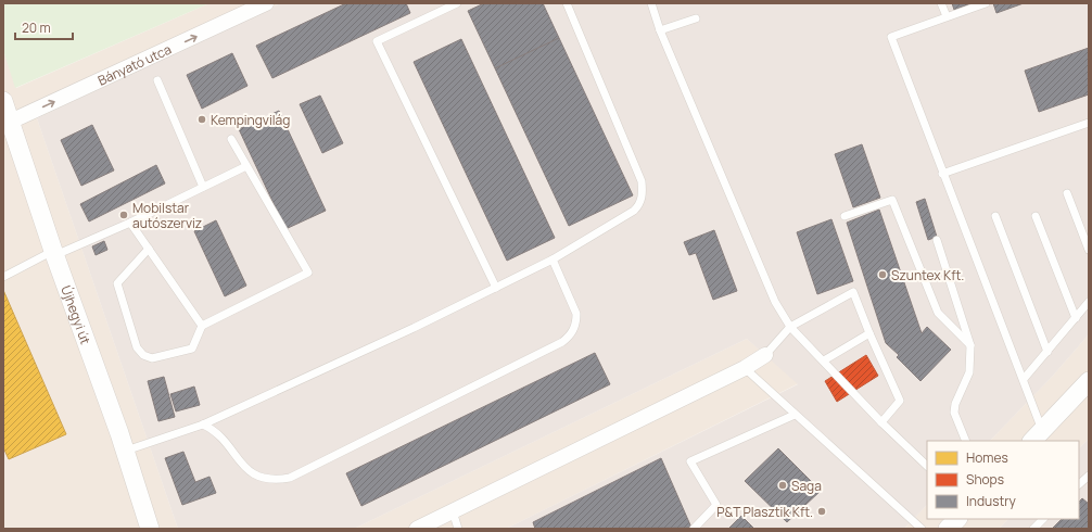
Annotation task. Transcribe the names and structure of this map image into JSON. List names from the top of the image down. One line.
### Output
{"streets":{"street":["Bányató utca","Újhegyi út"]},"crossings":[["Bányató utca","Újhegyi út"]],"one_way":["Bányató utca"],"places":["Kempingvilág","Mobilstar autószerviz","Szuntex Kft.","Saga","P&T Plasztik Kft."],"legend":["Homes","Shops","Industry"],"scale_bar":"20 m"}
